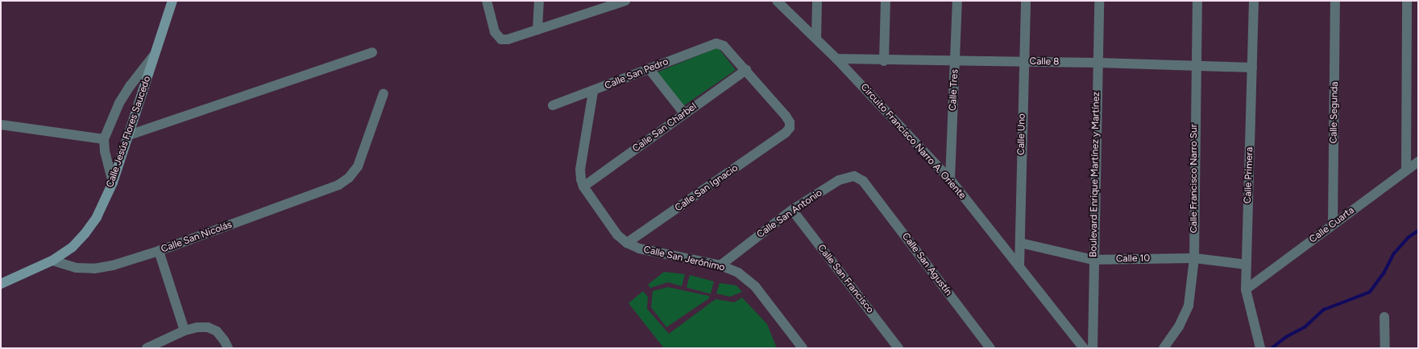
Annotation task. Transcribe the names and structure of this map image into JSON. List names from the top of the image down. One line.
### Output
{"streets":{"main road":["Calle Jesús Flores Saucedo"],"street":["Calle 8","Calle San Pedro","Calle Tres","Calle Segunda","Calle San Charbel","Calle Uno","Circuito Francisco Narro A. Oriente","Boulevard Enrique Martínez y Martínez","Calle Primera","Calle Francisco Narro Sur","Calle San Ignacio","Calle San Antonio","Calle Cuarta","Calle San Nicolás","Calle San Jerónimo","Calle 10","Calle San Agustín","Calle San Francisco"]},"crossings":[["Calle 8","Calle Tres"],["Calle 8","Calle Uno"],["Calle 8","Circuito Francisco Narro A. Oriente"],["Calle 8","Boulevard Enrique Martínez y Martínez"],["Calle 8","Calle Primera"],["Calle 8","Calle Francisco Narro Sur"],["Calle San Pedro","Calle San Charbel"],["Calle San Pedro","Calle San Ignacio"],["Calle San Pedro","Calle San Jerónimo"],["Calle Tres","Circuito Francisco Narro A. Oriente"],["Calle Segunda","Calle Cuarta"],["Calle San Charbel","Calle San Ignacio"],["Calle San Charbel","Calle San Jerónimo"],["Calle Jesús Flores Saucedo","Calle San Nicolás"],["Calle Uno","Circuito Francisco Narro A. Oriente"],["Calle Uno","Calle 10"],["Boulevard Enrique Martínez y Martínez","Calle 10"],["Calle Primera","Calle Cuarta"],["Calle Primera","Calle 10"],["Calle Francisco Narro Sur","Calle 10"],["Calle San Ignacio","Calle San Jerónimo"],["Calle San Antonio","Calle San Jerónimo"],["Calle San Antonio","Calle San Agustín"],["Calle San Antonio","Calle San Francisco"]]}
